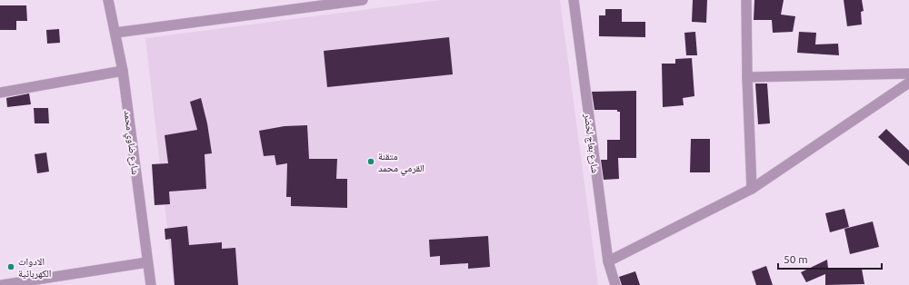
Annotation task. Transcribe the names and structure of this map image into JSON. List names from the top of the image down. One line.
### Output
{"streets":{"street":["شارع ضاوي محمد","شارع بعاج لخضر"]},"places":["متقنة القرمي محمد","الادوات الكهربائية"],"scale_bar":"50 m"}
